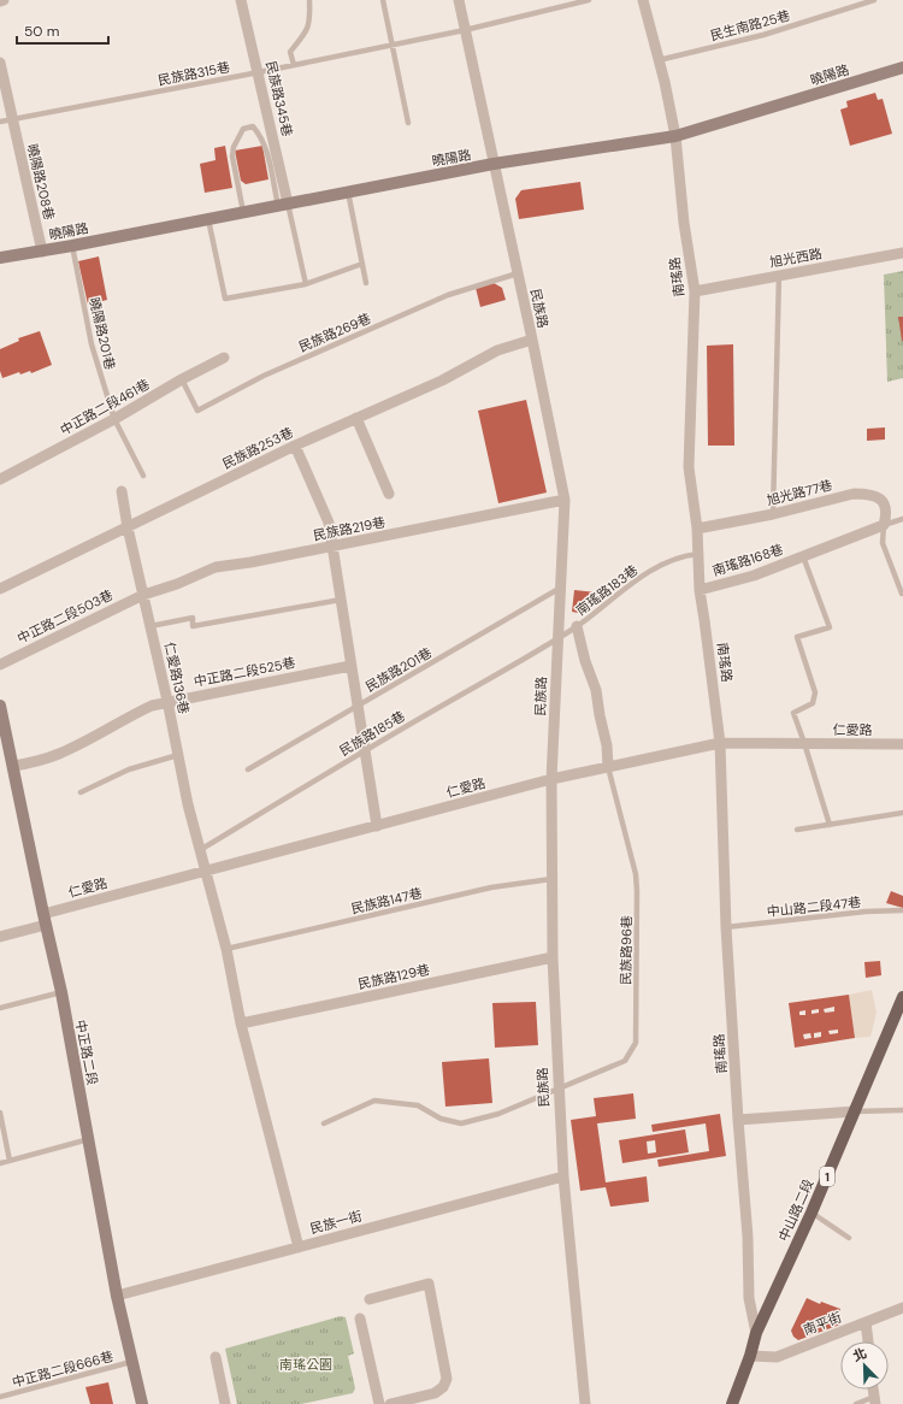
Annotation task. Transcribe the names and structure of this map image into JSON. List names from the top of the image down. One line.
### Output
{"streets":{"main road":["1","中山路二段"],"street":["曉陽路","民族路345巷","曉陽路208巷","旭光西路","南瑤路","民族路","中正路二段461巷","民族路253巷","旭光路77巷","民族路219巷","南瑤路168巷","中正路二段503巷","中正路二段525巷","仁愛路136巷","仁愛路","民族路129巷","中正路二段","民族一街","南平街"],"lane":["民生南路25巷","民族路315巷","民族路269巷","曉陽路201巷","南瑤路183巷","民族路201巷","民族路185巷","民族路147巷","中山路二段47巷","民族路96巷","中正路二段666巷"]},"crossings":[["民生南路25巷","南瑤路"],["民族路315巷","民族路345巷"],["民族路315巷","曉陽路208巷"],["民族路315巷","民族路"],["曉陽路","民族路345巷"],["曉陽路","曉陽路208巷"],["曉陽路","南瑤路"],["曉陽路","民族路"],["曉陽路","曉陽路201巷"],["旭光西路","南瑤路"],["南瑤路","旭光路77巷"],["南瑤路","南瑤路168巷"],["南瑤路","南瑤路183巷"],["南瑤路","仁愛路"],["南瑤路","中山路二段47巷"],["南瑤路","中山路二段"],["民族路","民族路269巷"],["民族路","民族路253巷"],["民族路","民族路219巷"],["民族路","南瑤路183巷"],["民族路","民族路201巷"],["民族路","仁愛路"],["民族路","民族路185巷"],["民族路","民族路147巷"],["民族路","民族路96巷"],["民族路","民族路129巷"],["民族路","民族一街"],["民族路269巷","中正路二段461巷"],["曉陽路201巷","中正路二段461巷"],["民族路253巷","仁愛路136巷"],["旭光路77巷","南瑤路168巷"],["民族路219巷","中正路二段503巷"],["民族路219巷","仁愛路136巷"],["南瑤路168巷","仁愛路"],["南瑤路183巷","民族路185巷"],["中正路二段503巷","仁愛路136巷"],["中正路二段525巷","仁愛路136巷"],["中正路二段525巷","中正路二段"],["仁愛路136巷","仁愛路"],["仁愛路136巷","民族路185巷"],["仁愛路136巷","民族路147巷"],["仁愛路136巷","民族路129巷"],["仁愛路136巷","民族一街"],["仁愛路","民族路96巷"],["仁愛路","中正路二段"],["中正路二段","民族一街"],["中正路二段","中正路二段666巷"],["1","中山路二段"],["1","南平街"],["中山路二段","南平街"]],"parks":["南瑤公園"],"scale_bar":"50 m","north":"top left"}
